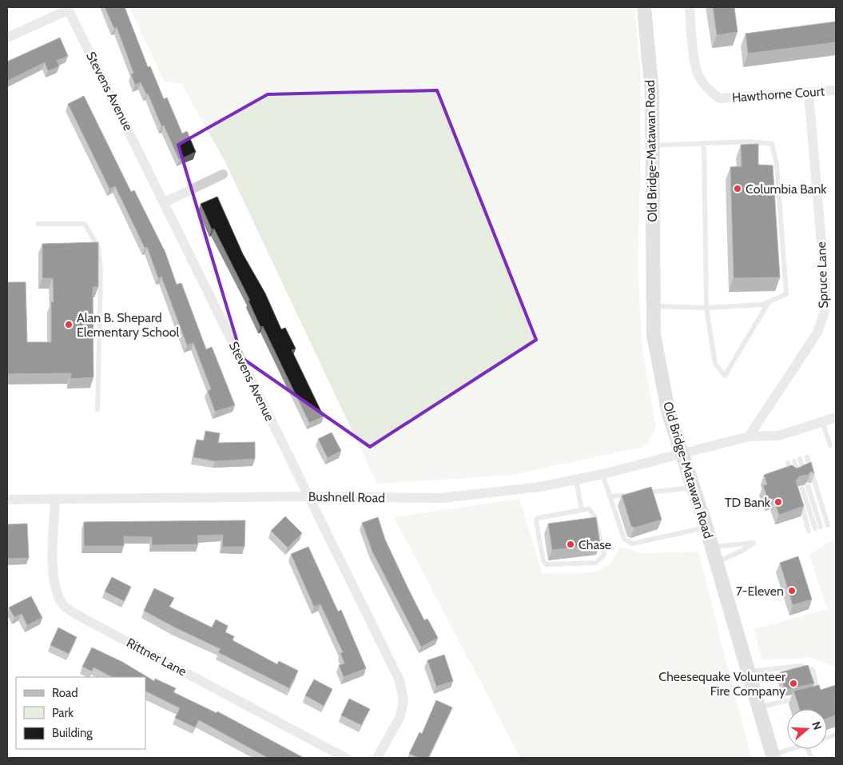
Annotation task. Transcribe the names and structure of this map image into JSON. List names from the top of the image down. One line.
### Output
{"streets":{"main road":["Old Bridge-Matawan Road"],"street":["Stevens Avenue","Hawthorne Court","Spruce Lane","Bushnell Road","Rittner Lane"]},"crossings":[["Stevens Avenue","Bushnell Road"],["Hawthorne Court","Spruce Lane"],["Old Bridge-Matawan Road","Bushnell Road"],["Spruce Lane","Bushnell Road"],["Bushnell Road","Rittner Lane"]],"places":["Columbia Bank","Alan B. Shepard Elementary School","TD Bank","Chase","7-Eleven","Cheesequake Volunteer Fire Company"],"legend":["Road","Park","Building"],"north":"right"}
